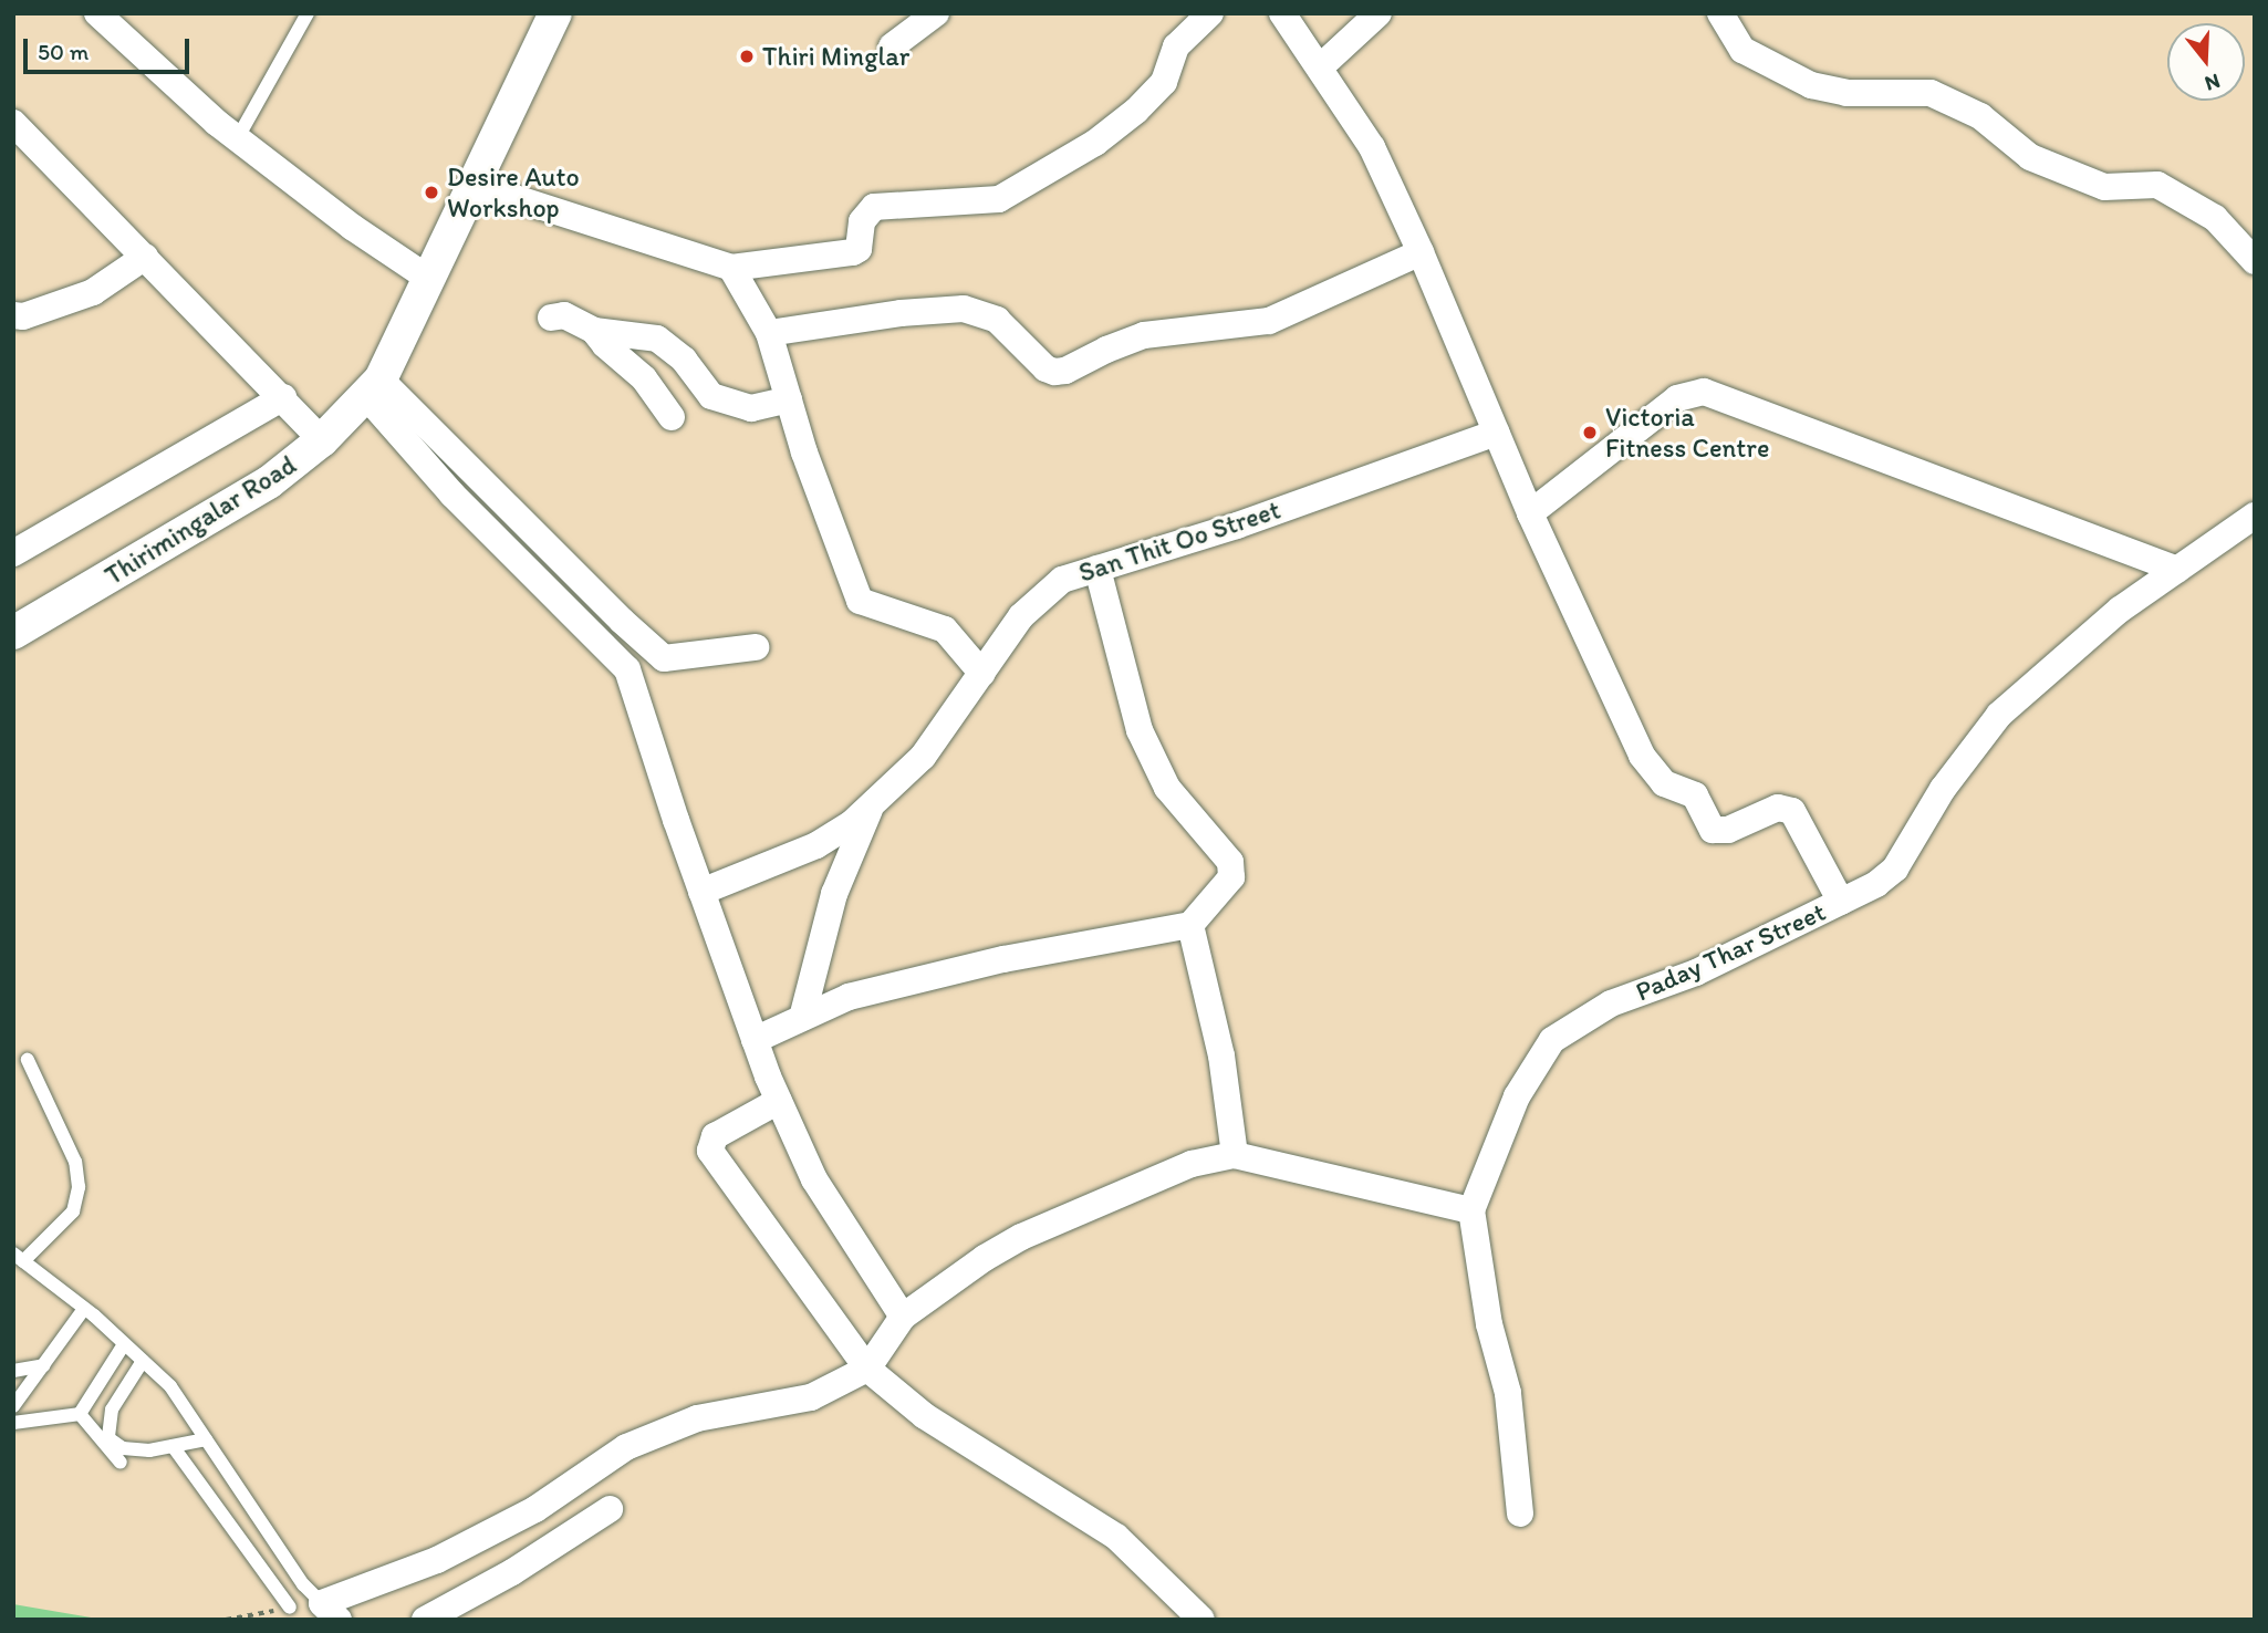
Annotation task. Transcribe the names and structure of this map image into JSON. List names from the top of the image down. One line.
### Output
{"streets":{"street":["Thirimingalar Road","San Thit Oo Street","Paday Thar Street"]},"places":["Thiri Minglar","Desire Auto Workshop","Victoria Fitness Centre"],"scale_bar":"50 m","north":"bottom"}
